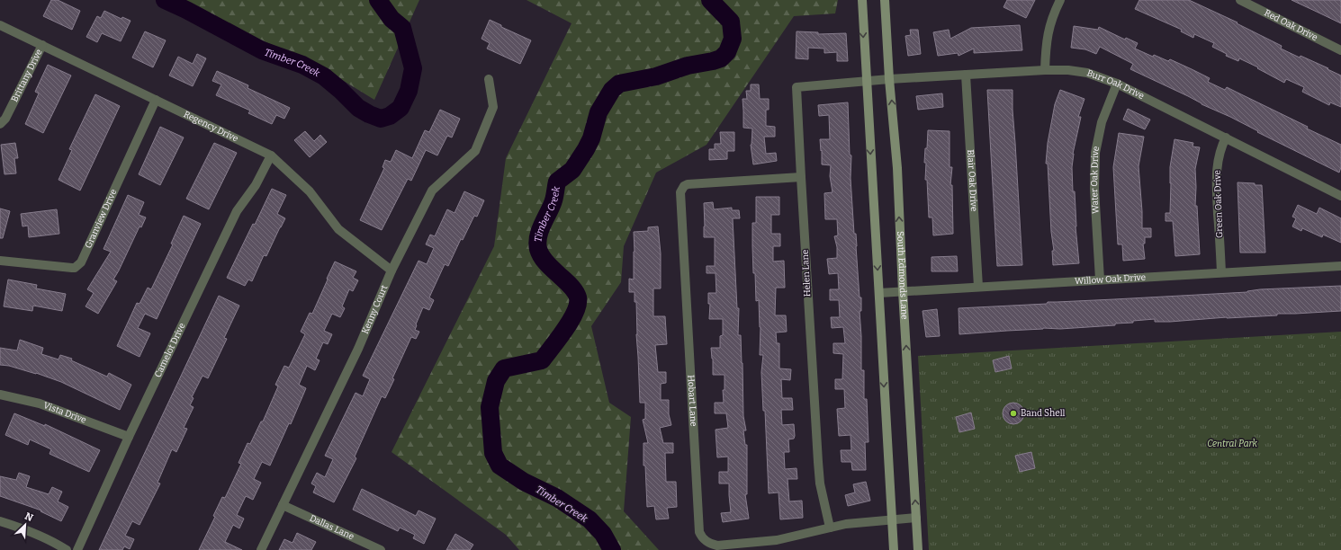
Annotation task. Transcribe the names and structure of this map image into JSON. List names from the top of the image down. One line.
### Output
{"streets":{"main road":["South Edmonds Lane"],"street":["Red Oak Drive","Brittany Drive","Burr Oak Drive","Regency Drive","Water Oak Drive","Blair Oak Drive","Green Oak Drive","Granview Drive","Helen Lane","Willow Oak Drive","Kenny Court","Camelot Drive","Hobart Lane","Vista Drive","Dallas Lane"]},"crossings":[["Brittany Drive","Regency Drive"],["Burr Oak Drive","Water Oak Drive"],["Burr Oak Drive","Blair Oak Drive"],["Burr Oak Drive","Green Oak Drive"],["Burr Oak Drive","Helen Lane"],["Burr Oak Drive","South Edmonds Lane"],["Regency Drive","Granview Drive"],["Regency Drive","Kenny Court"],["Regency Drive","Camelot Drive"],["Water Oak Drive","Willow Oak Drive"],["Blair Oak Drive","Willow Oak Drive"],["Green Oak Drive","Willow Oak Drive"],["Helen Lane","Hobart Lane"],["South Edmonds Lane","Willow Oak Drive"],["Kenny Court","Dallas Lane"],["Camelot Drive","Vista Drive"]],"water":["Timber Creek"],"parks":["Central Park"],"places":["Band Shell"],"north":"top right"}
